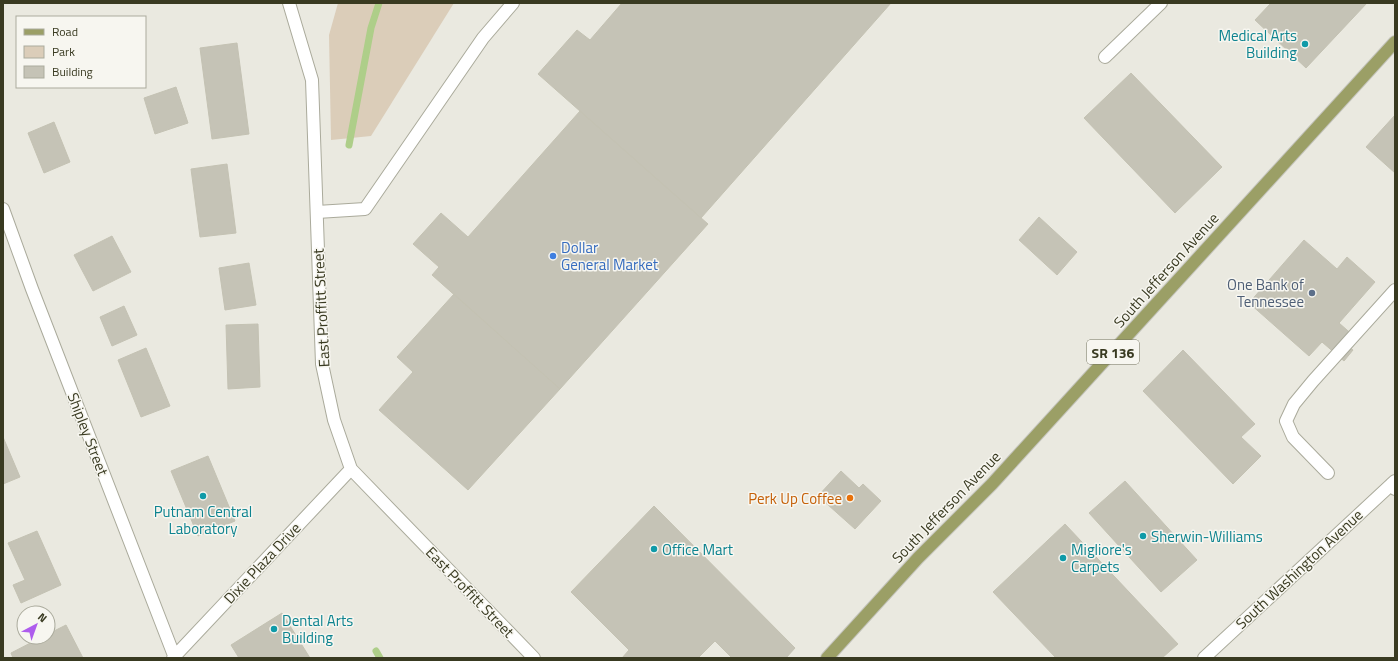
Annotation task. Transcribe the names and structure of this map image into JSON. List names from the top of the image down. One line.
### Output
{"streets":{"main road":["South Jefferson Avenue","SR 136"],"street":["East Proffitt Street","Shipley Street","Dixie Plaza Drive","South Washington Avenue"]},"crossings":[["East Proffitt Street","Dixie Plaza Drive"],["Shipley Street","Dixie Plaza Drive"]],"places":["Medical Arts Building","Dollar General Market","One Bank of Tennessee","Putnam Central Laboratory","Perk Up Coffee","Sherwin-Williams","Office Mart","Migliore's Carpets","Dental Arts Building"],"legend":["Road","Park","Building"],"north":"top right"}
